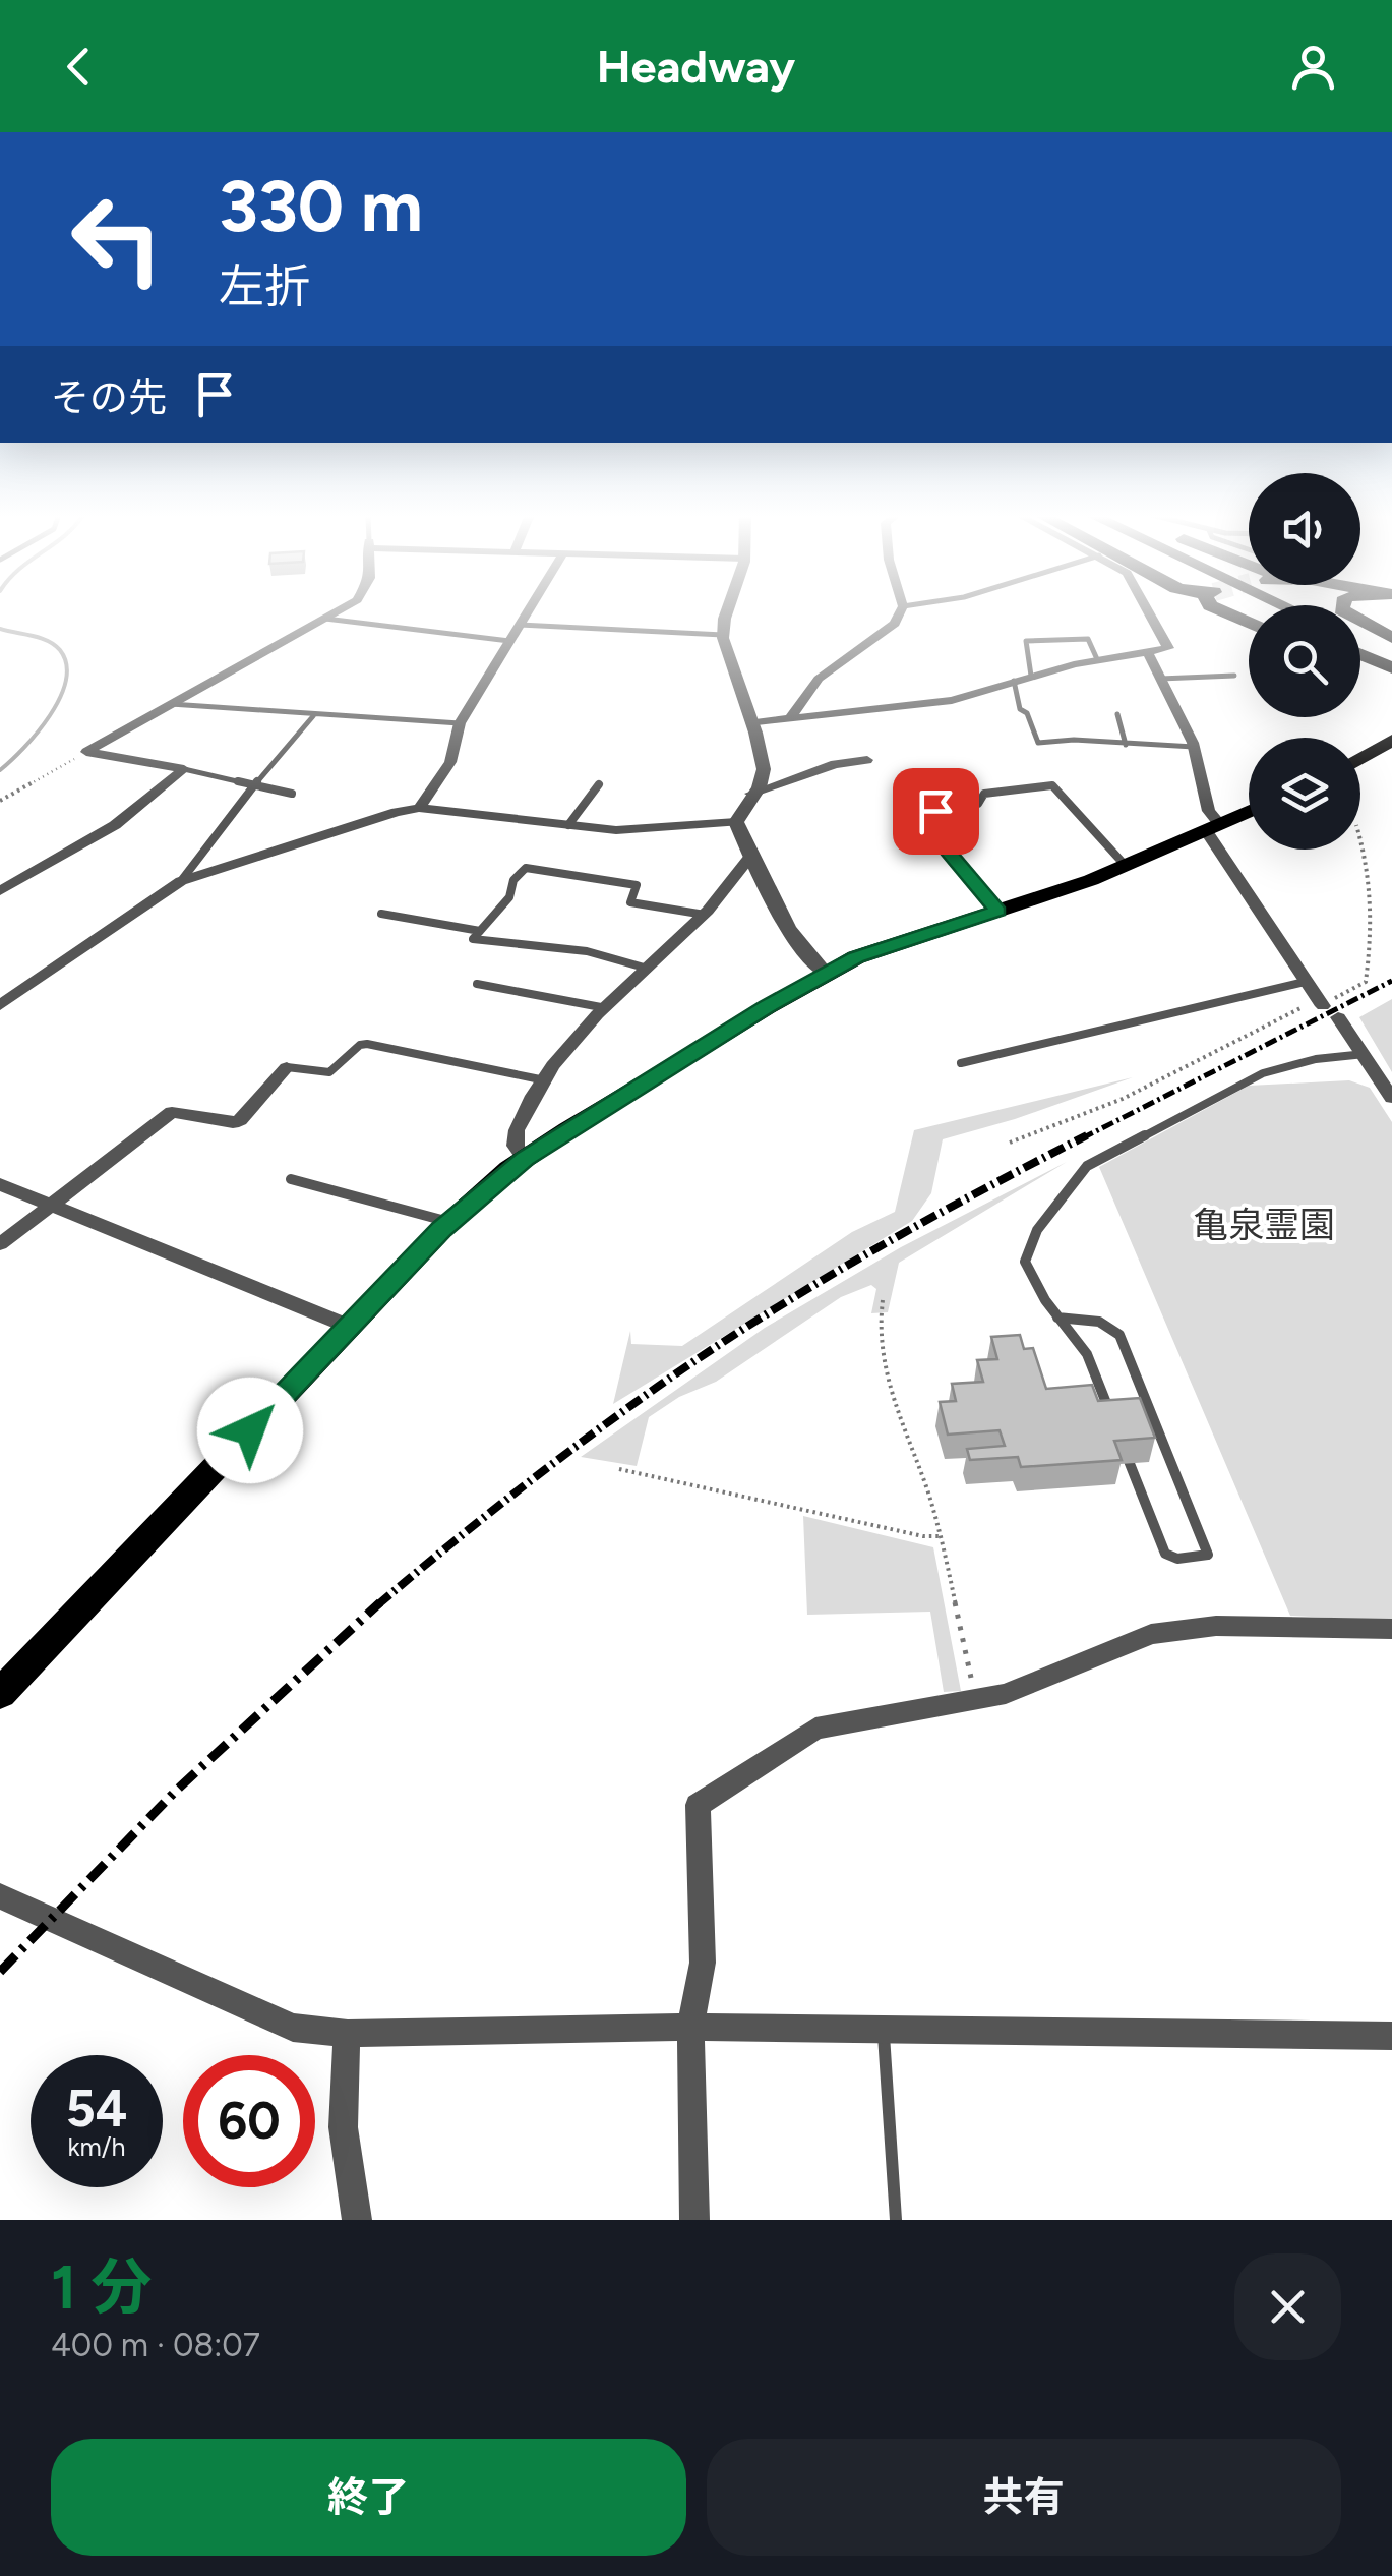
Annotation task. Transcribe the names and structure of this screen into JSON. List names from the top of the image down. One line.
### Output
{"parks":["亀泉霊園"],"page":{"header":"Headway","turn":["330 m","左折"],"then":"その先","speed":"54 km/h","limit":"60","heading":["1 分","400 m · 08:07"],"buttons":["終了","共有"]}}
